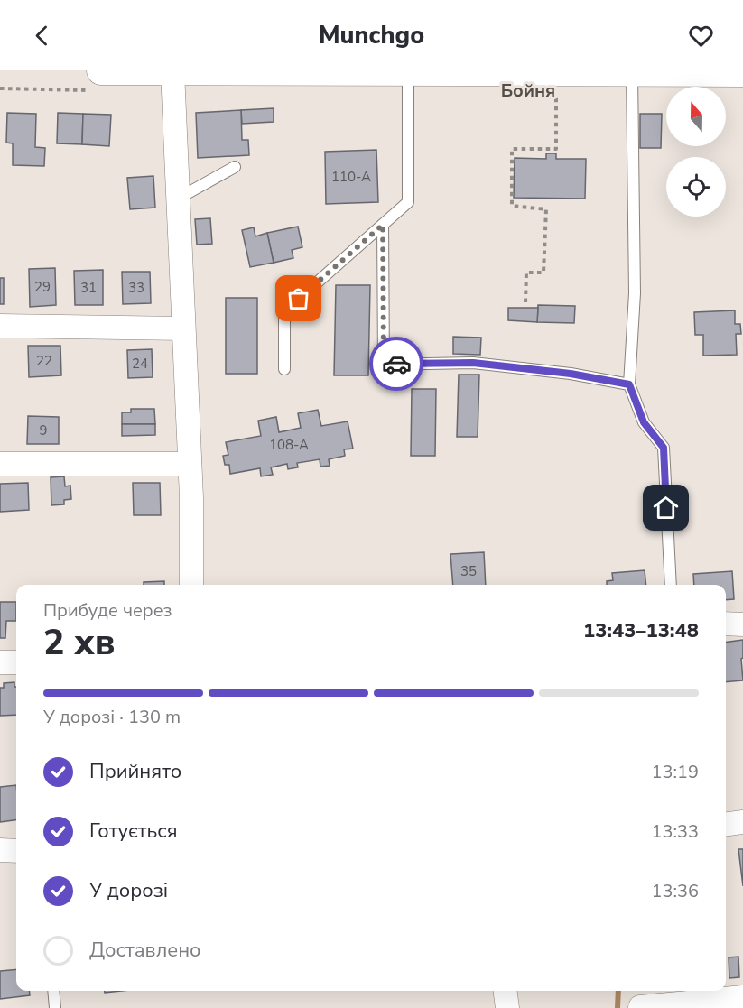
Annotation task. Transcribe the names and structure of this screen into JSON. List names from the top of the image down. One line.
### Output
{"districts":["Бойня"],"house_numbers":["110-А","29","31","33","22","24","9","108-А","35"],"north":"top","page":{"header":"Munchgo","heading":["2 хв","Прибуде через","13:43–13:48"],"bar":"У дорозі · 130 m","list":[["Прийнято","13:19"],["Готується","13:33"],["У дорозі","13:36"],"Доставлено"]}}
